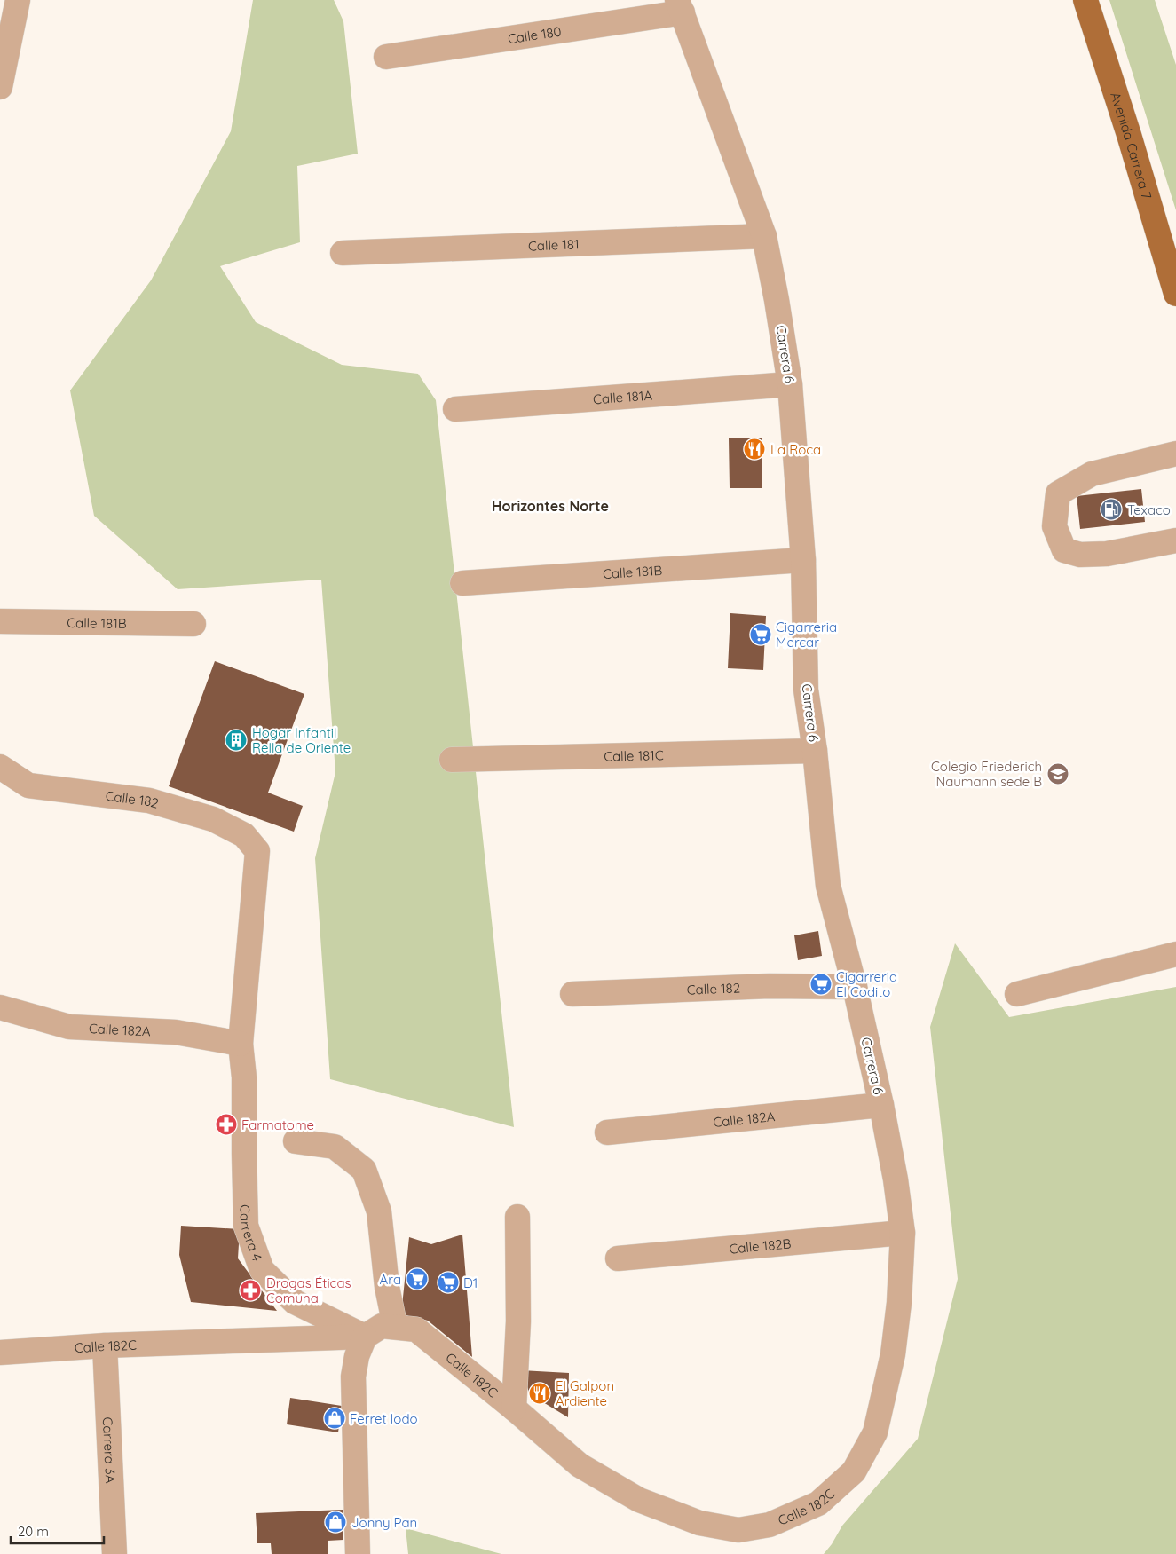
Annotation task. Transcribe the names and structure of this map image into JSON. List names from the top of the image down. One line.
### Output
{"streets":{"main road":["Avenida Carrera 7"],"street":["Calle 180","Calle 181","Carrera 6","Calle 181A","Calle 181B","Calle 181C","Calle 182","Calle 182A","Carrera 4","Calle 182B","Calle 182C","Carrera 3A"]},"crossings":[["Calle 180","Carrera 6"],["Calle 181","Carrera 6"],["Carrera 6","Calle 181A"],["Carrera 6","Calle 181B"],["Carrera 6","Calle 181C"],["Carrera 6","Calle 182"],["Carrera 6","Calle 182A"],["Carrera 6","Calle 182B"],["Carrera 6","Calle 182C"],["Calle 182","Carrera 4"],["Calle 182A","Carrera 4"],["Carrera 4","Calle 182C"],["Calle 182C","Carrera 3A"]],"districts":["Horizontes Norte"],"places":{"restaurant":["La Roca","El Galpon Ardiente"],"fuel station":["Texaco"],"supermarket":["Cigarreria Mercar","Cigarreria El Codito","Ara","D1"],"building":["Hogar Infantil Rella de Oriente"],"school or university":["Colegio Friederich Naumann sede B"],"pharmacy":["Farmatome","Drogas Éticas Comunal"],"shop":["Ferret Iodo","Jonny Pan"]},"scale_bar":"20 m"}
